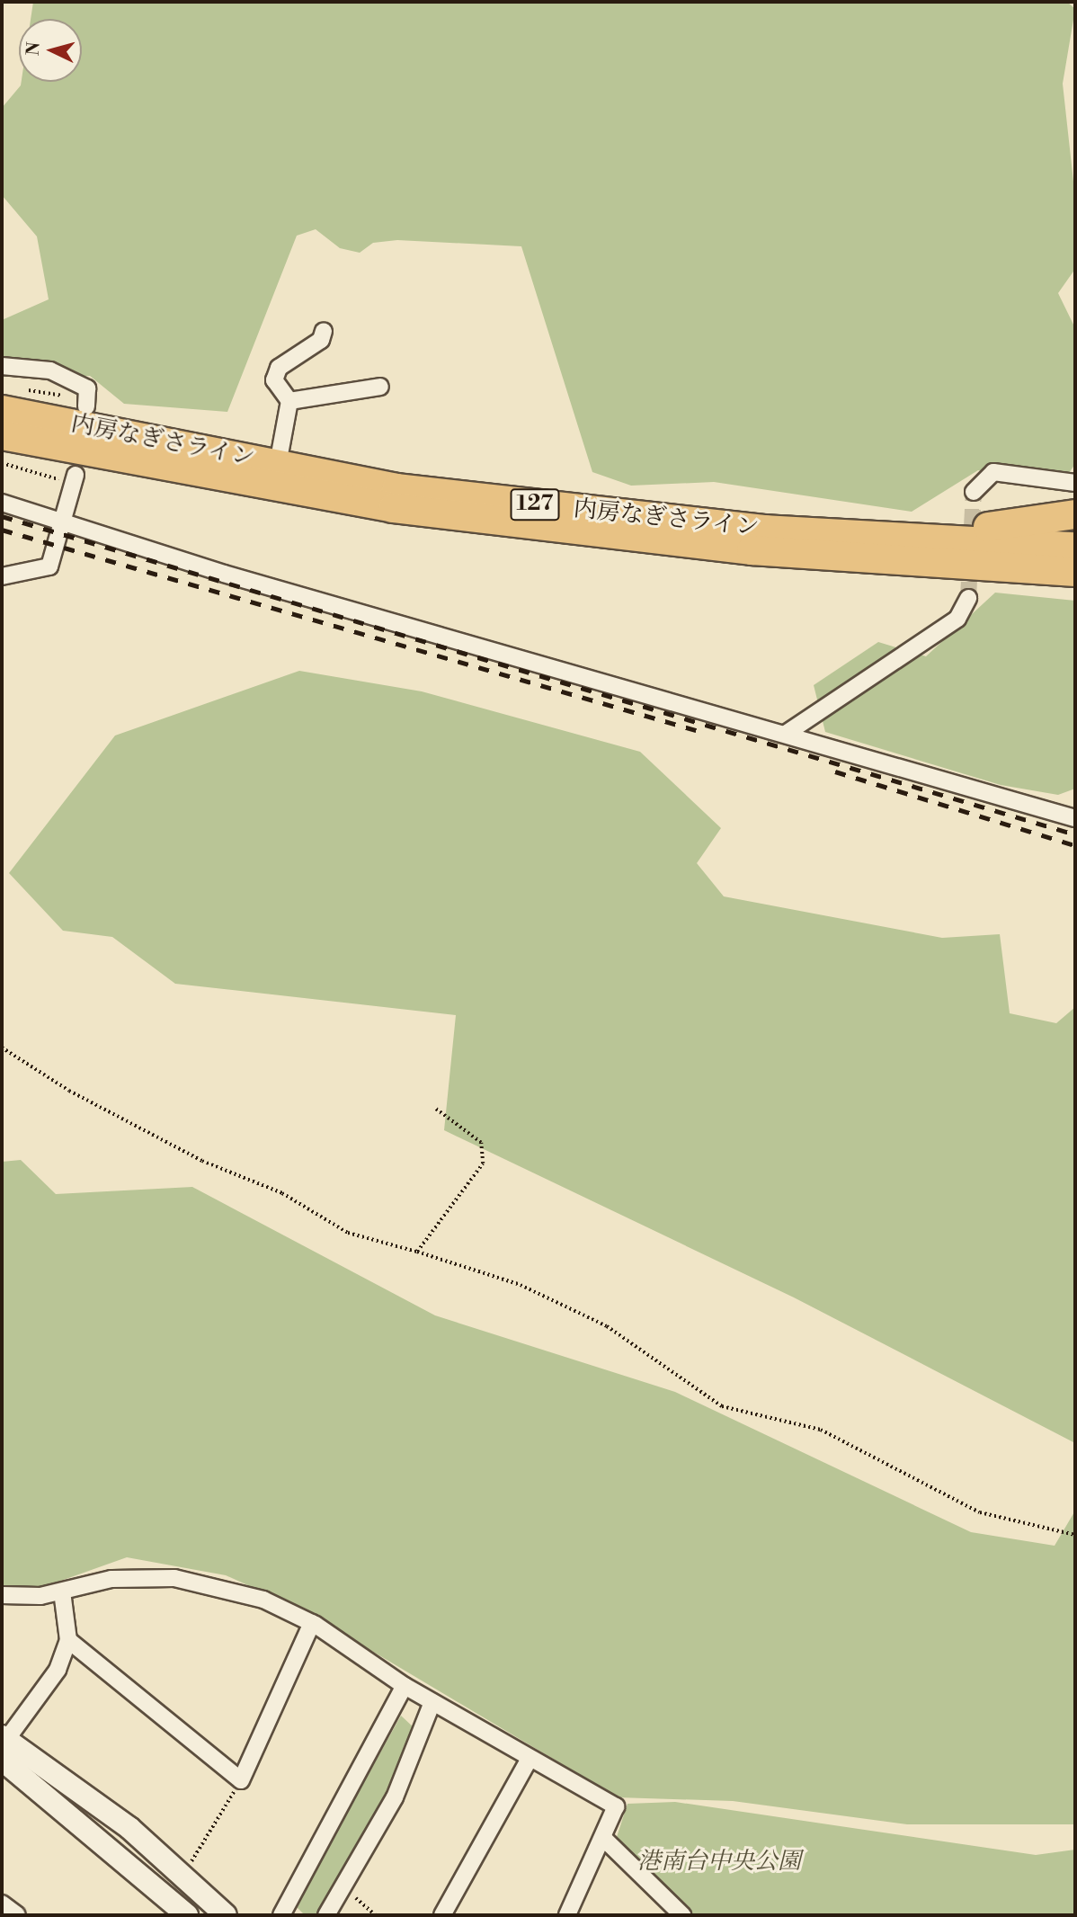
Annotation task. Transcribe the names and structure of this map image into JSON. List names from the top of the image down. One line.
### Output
{"streets":{"highway":["内房なぎさライン","127"]},"parks":["港南台中央公園"],"north":"left"}
